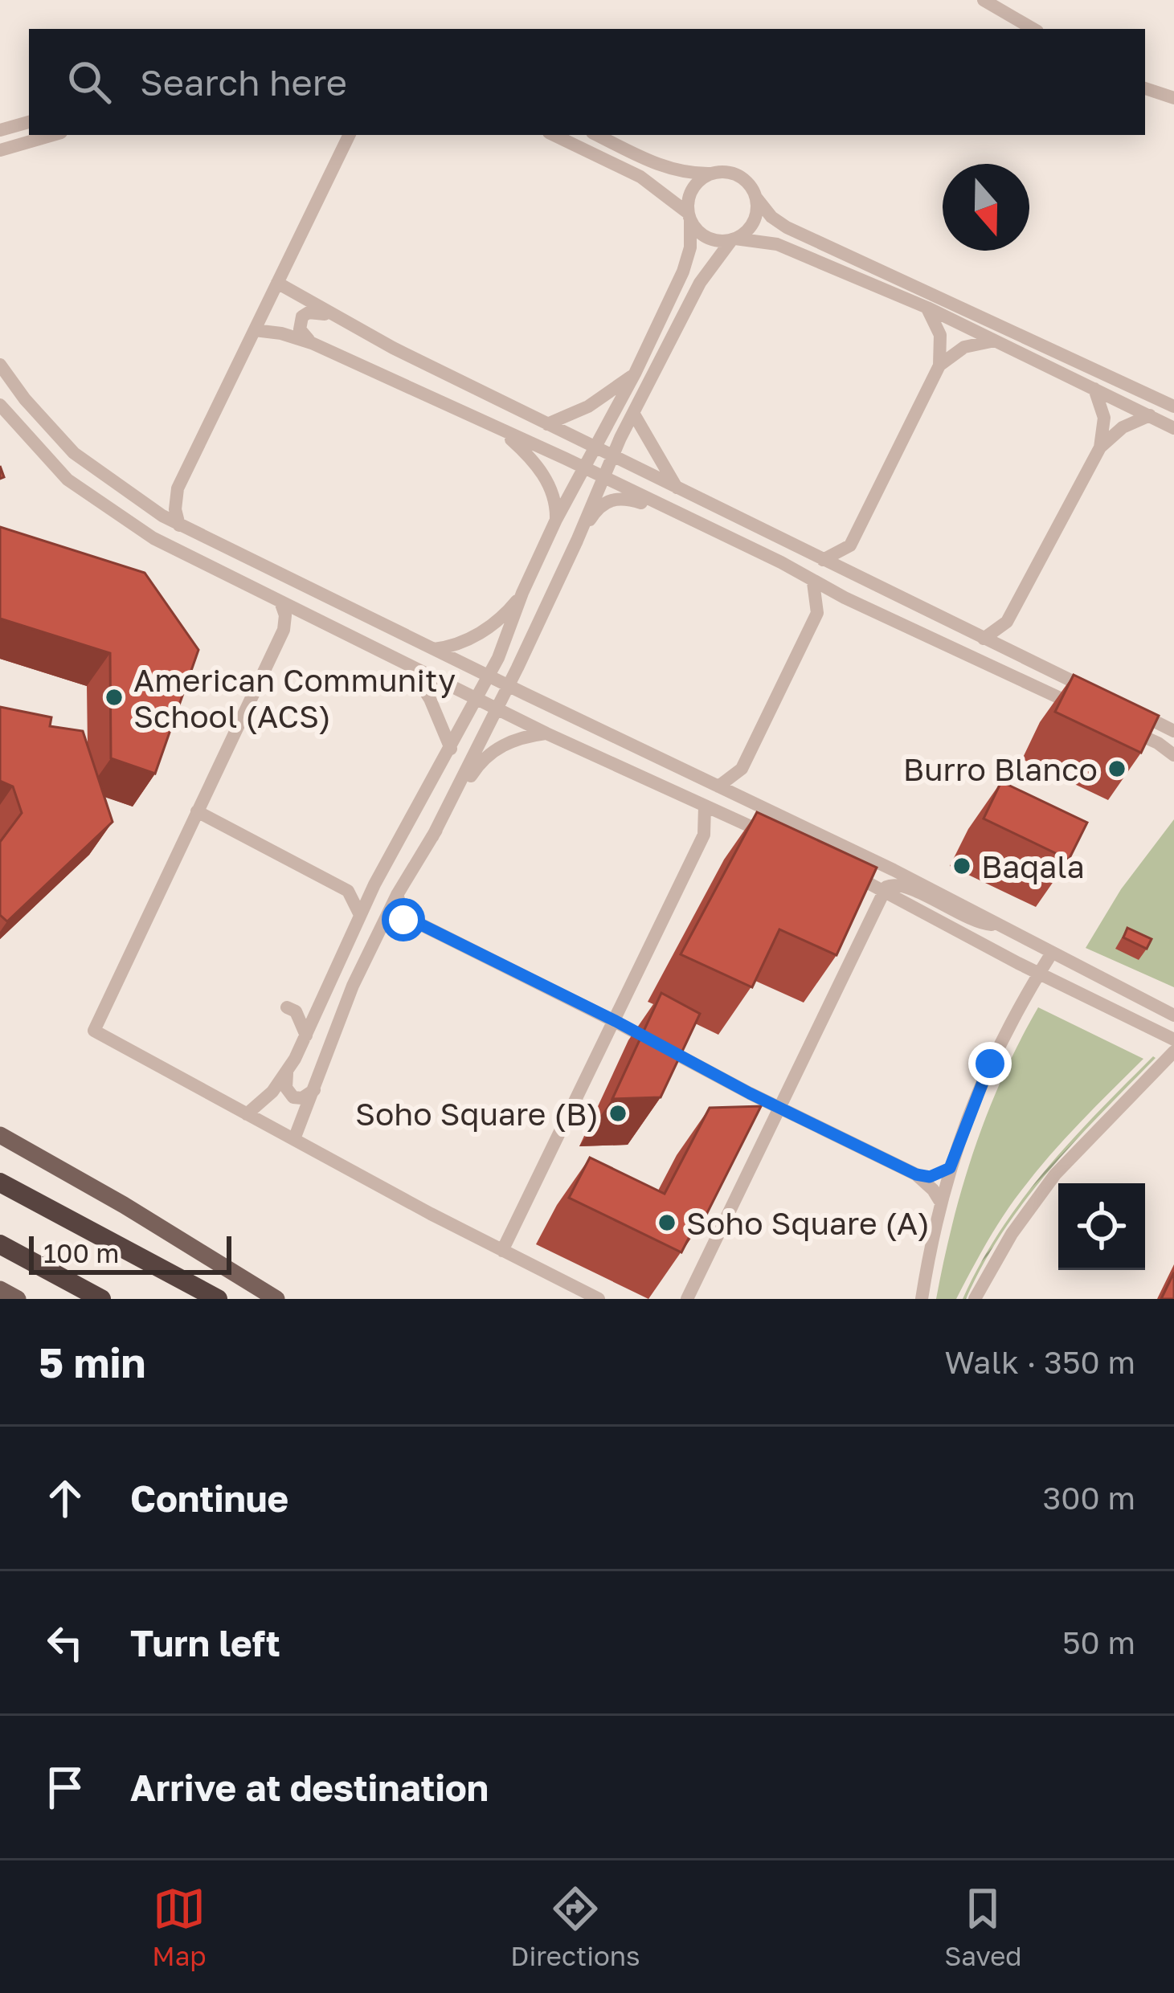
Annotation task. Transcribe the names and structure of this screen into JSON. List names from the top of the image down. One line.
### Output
{"places":["American Community School (ACS)","Burro Blanco","Baqala","Soho Square (B)","Soho Square (A)"],"scale_bar":"100 m","north":"bottom","page":{"search":"Search here","scale":"100 m","heading":["5 min","Walk · 350 m"],"list":[["Continue","300 m"],["Turn left","50 m"],"Arrive at destination"],"nav":["Map","Directions","Saved"]}}
